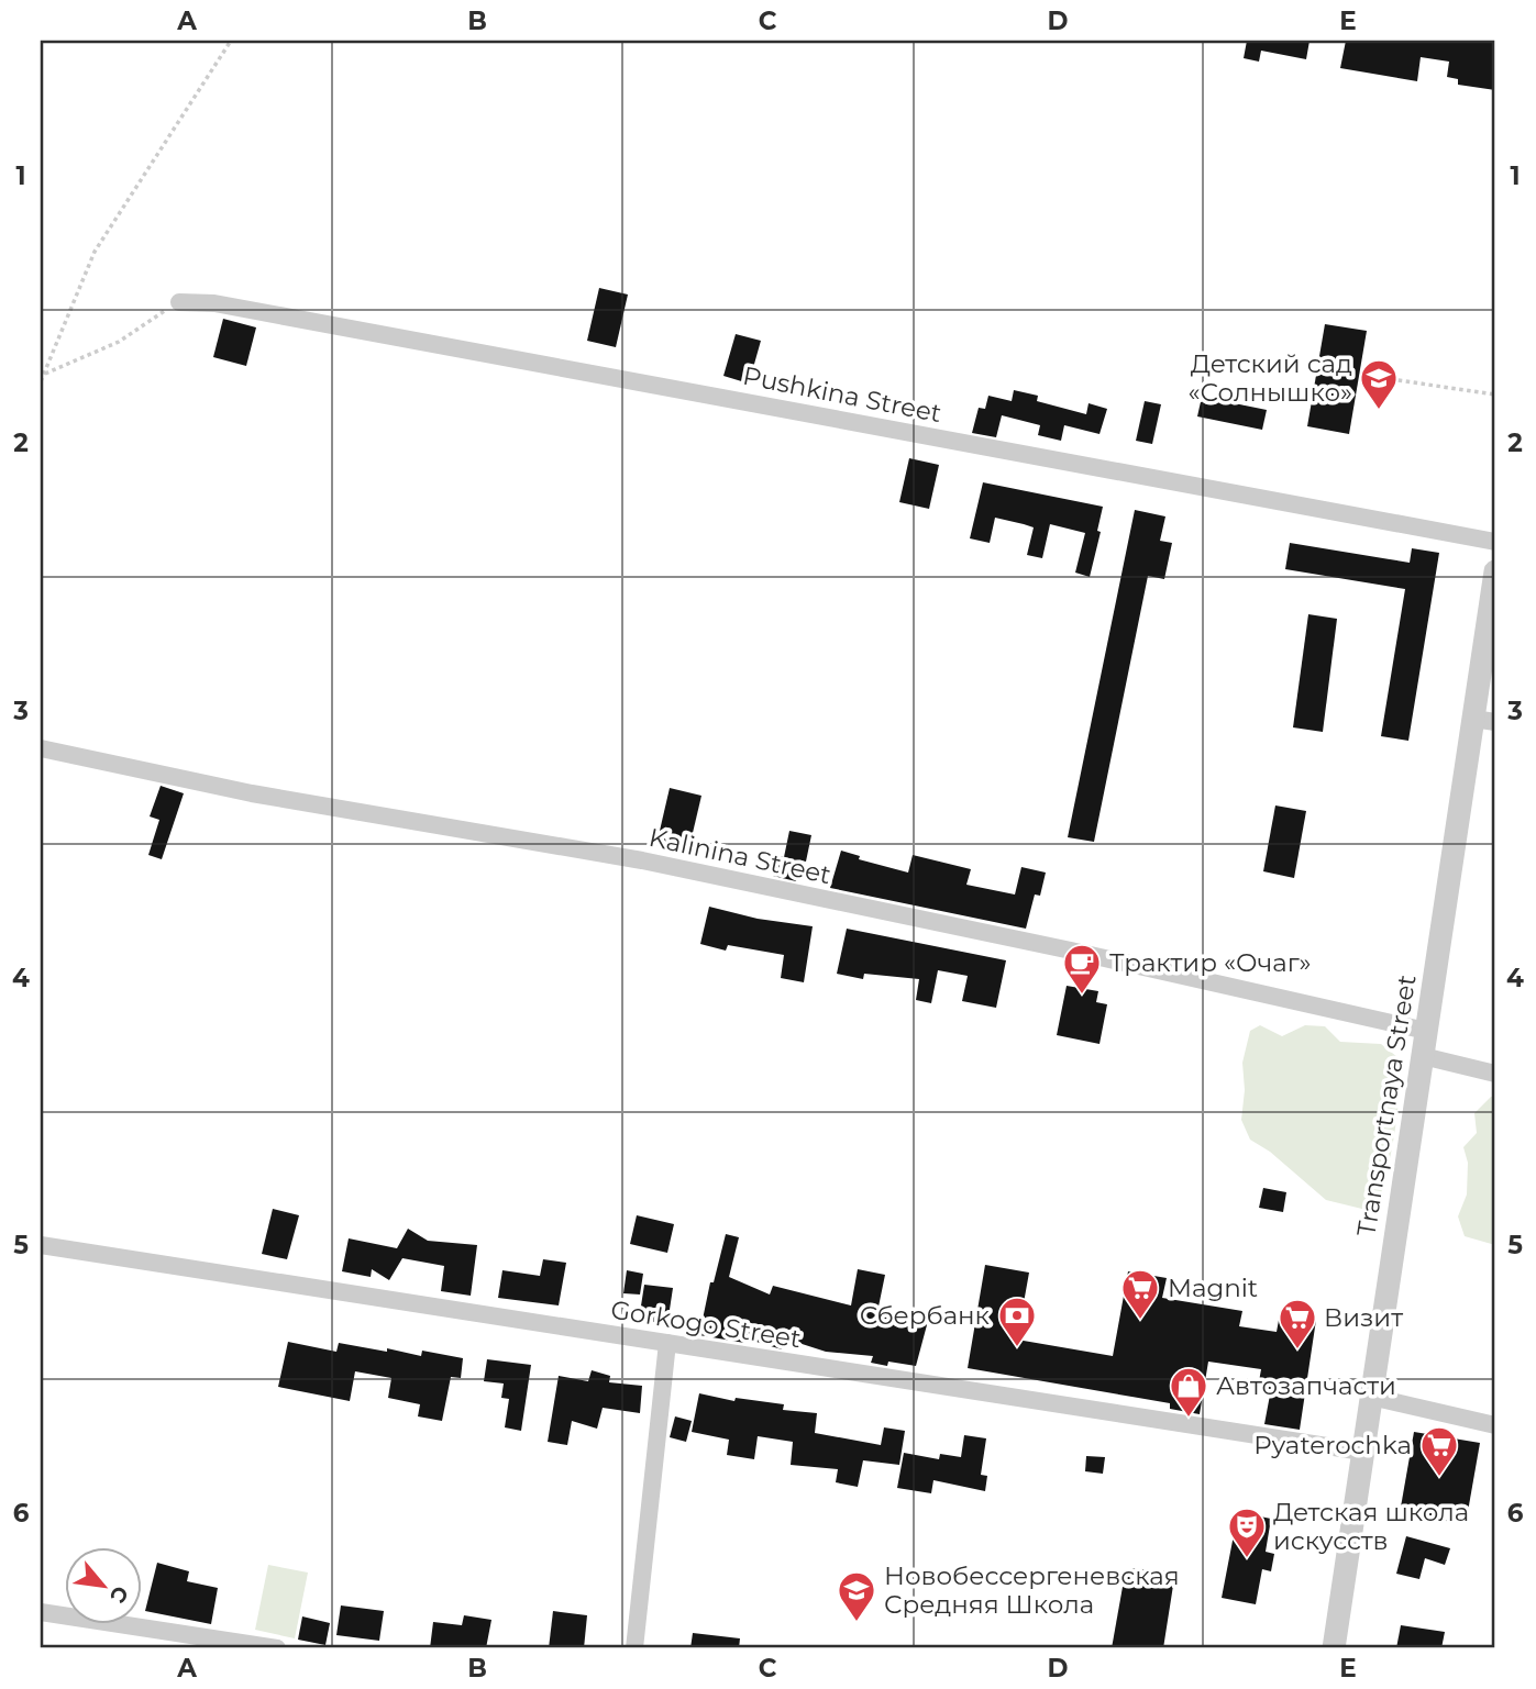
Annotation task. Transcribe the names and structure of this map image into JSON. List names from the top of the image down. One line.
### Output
{"streets":{"street":["Pushkina Street","Kalinina Street","Transportnaya Street","Gorkogo Street"]},"crossings":[["Kalinina Street","Transportnaya Street"],["Transportnaya Street","Gorkogo Street"]],"places":{"school or university":["Детский сад «Солнышко»","Новобессергеневская Средняя Школа"],"cafe":["Трактир «Очаг»"],"supermarket":["Magnit","Визит","Pyaterochka"],"bank":["Сбербанк"],"shop":["Автозапчасти"],"theatre":["Детская школа искусств"]},"north":"bottom right","grid":{"columns":["A","B","C","D","E"],"rows":["1","2","3","4","5","6"]}}
